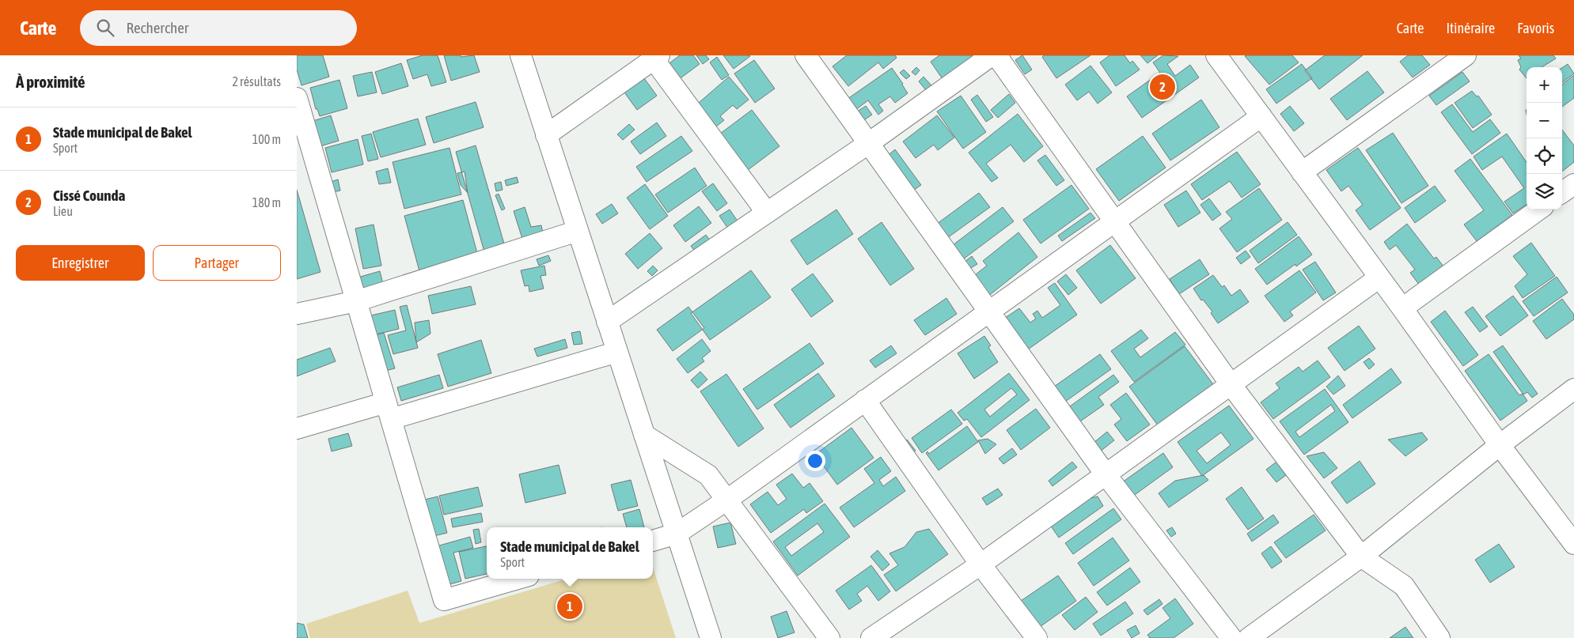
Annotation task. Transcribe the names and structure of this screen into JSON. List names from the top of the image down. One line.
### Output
{"page":{"header":"Carte","search":"Rechercher","nav":["Carte","Itinéraire","Favoris"],"heading":["À proximité","2 résultats"],"map_buttons":["+","−"],"pins":["2","1"],"list":[{"mark":"1","name":"Stade municipal de Bakel","note":"Sport","value":"100 m"},{"mark":"2","name":"Cissé Counda","note":"Lieu","value":"180 m"}],"buttons":["Enregistrer","Partager"],"popup":["Stade municipal de Bakel","Sport"]}}
